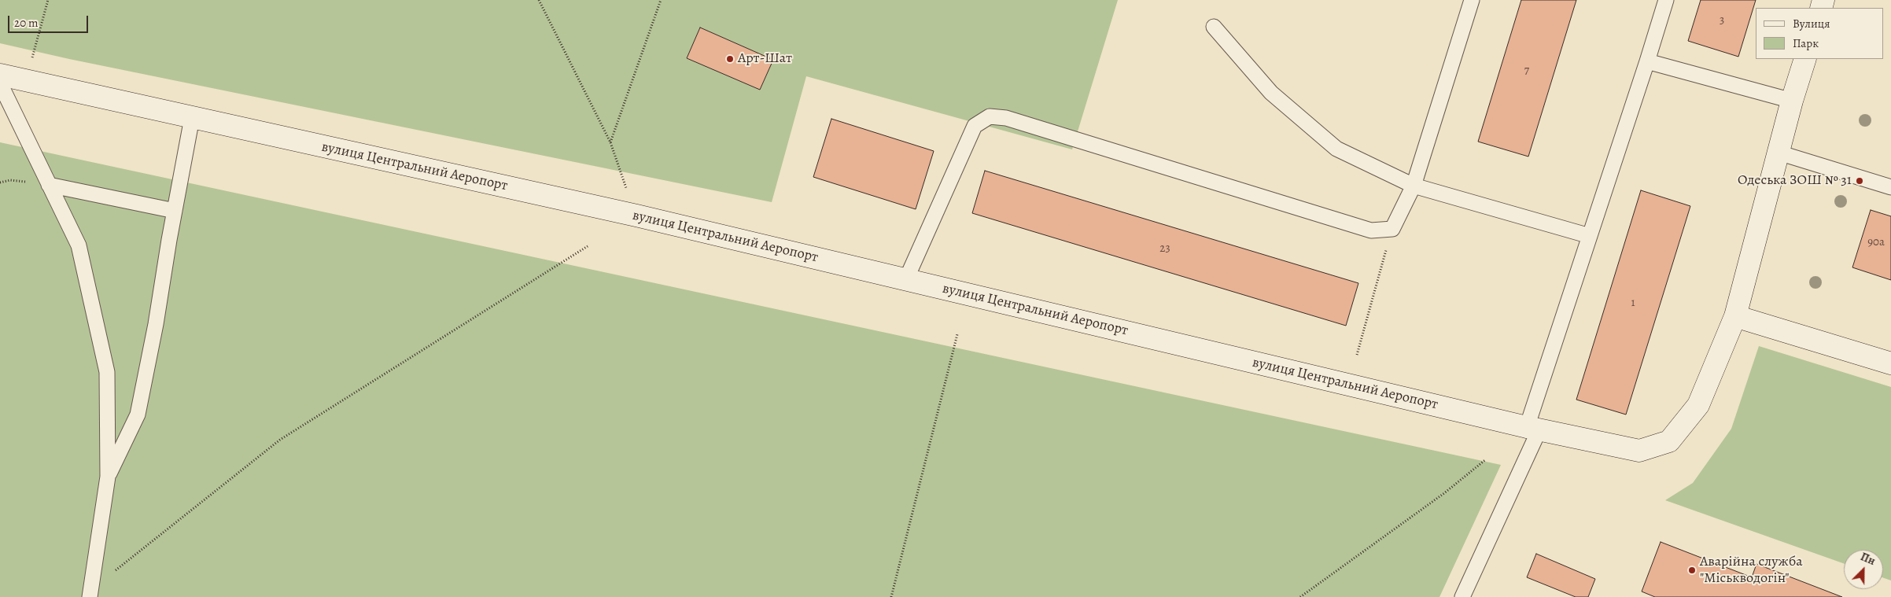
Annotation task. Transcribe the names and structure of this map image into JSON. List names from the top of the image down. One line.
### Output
{"streets":{"street":["вулиця Центральний Аеропорт"]},"places":["Арт-Шат","Одеська ЗОШ № 31","Аварійна служба \"Міськводогін\""],"house_numbers":["3","7","90а","23","1"],"legend":["Вулиця","Парк"],"scale_bar":"20 m","north":"top right"}
